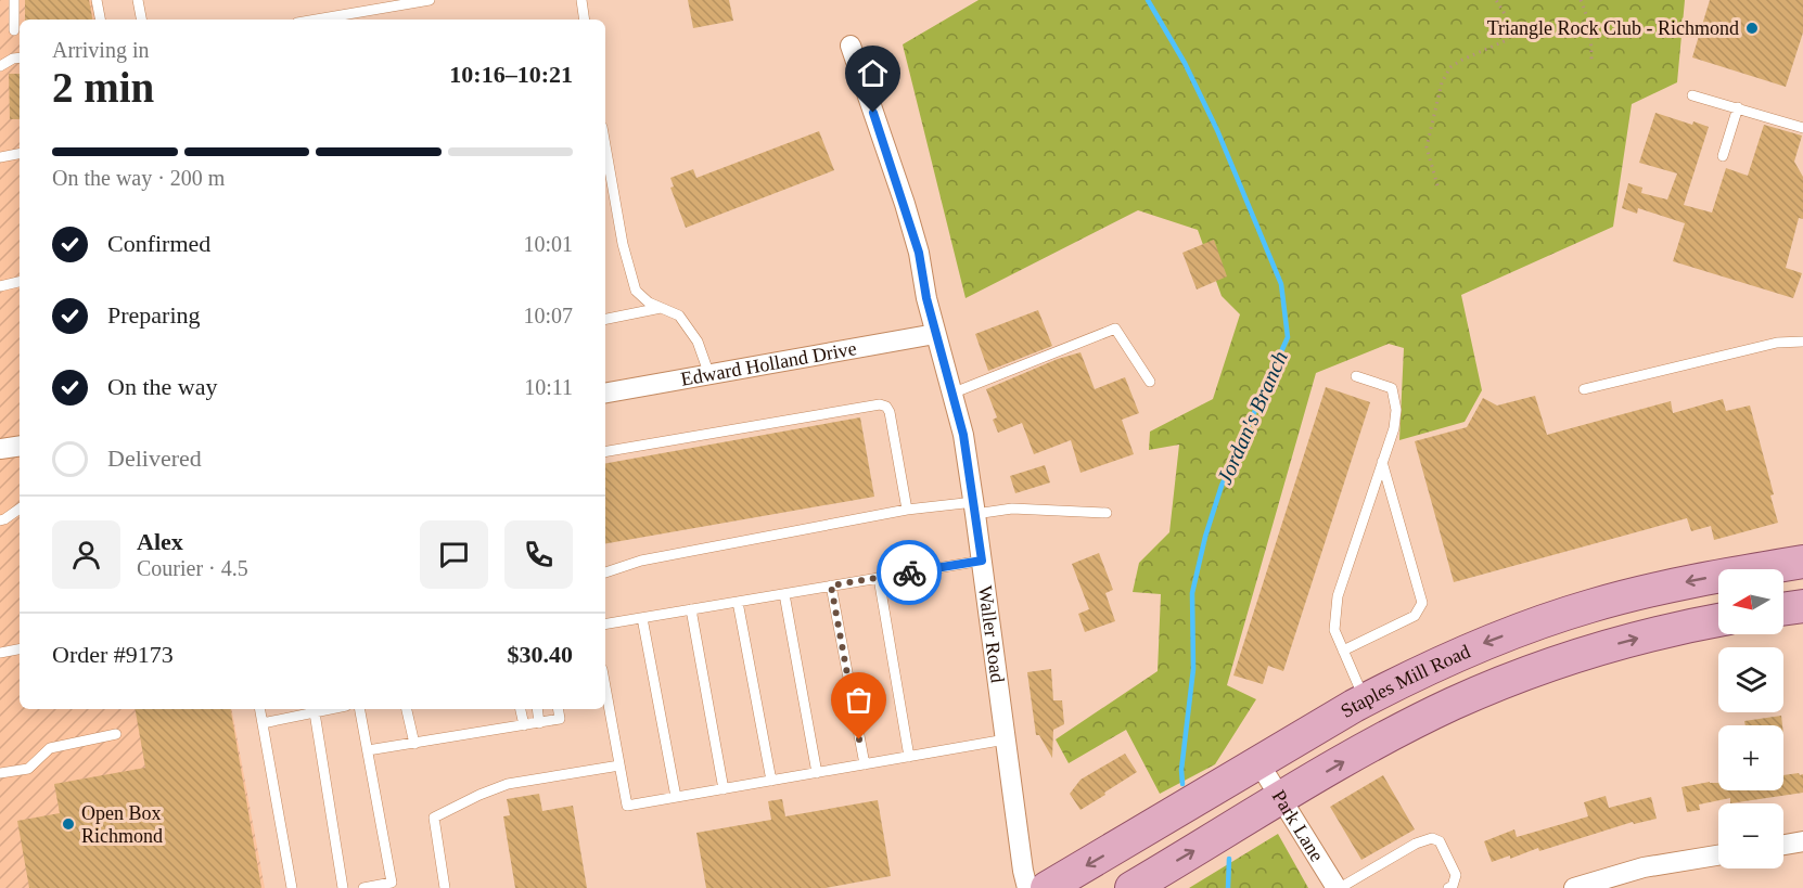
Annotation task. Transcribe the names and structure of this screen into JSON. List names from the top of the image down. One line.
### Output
{"streets":{"main road":["Staples Mill Road"],"street":["Edward Holland Drive","Waller Road","Park Lane"]},"crossings":[["Edward Holland Drive","Waller Road"],["Staples Mill Road","Park Lane"]],"water":["Jordan's Branch"],"places":["Triangle Rock Club - Richmond","Open Box Richmond"],"north":"left","page":{"heading":["2 min","Arriving in","10:16–10:21"],"panel":["Alex","Courier · 4.5","Order #9173","$30.40"],"bar":"On the way · 200 m","list":[["Confirmed","10:01"],["Preparing","10:07"],["On the way","10:11"],"Delivered"],"map_buttons":["+","−"]}}
